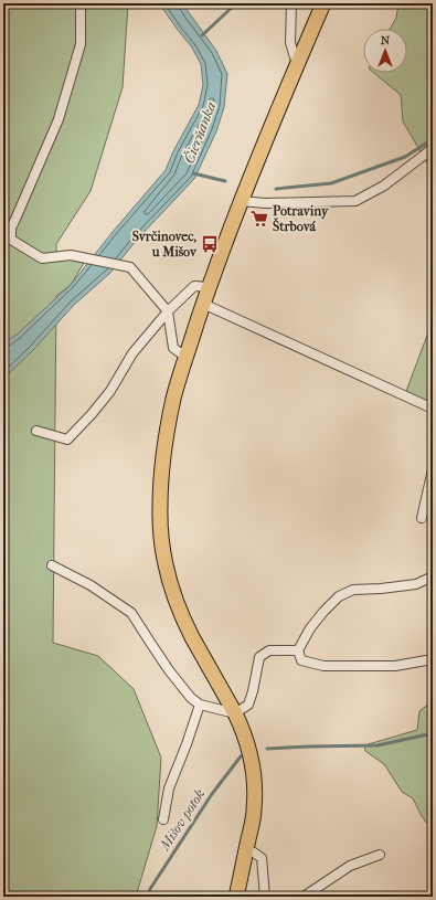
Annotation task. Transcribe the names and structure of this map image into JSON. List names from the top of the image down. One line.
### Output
{"water":["Čierňanka","Mišov potok"],"places":{"supermarket":["Potraviny Štrbová"],"bus stop":["Svrčinovec, u Mišov"]},"north":"top"}
